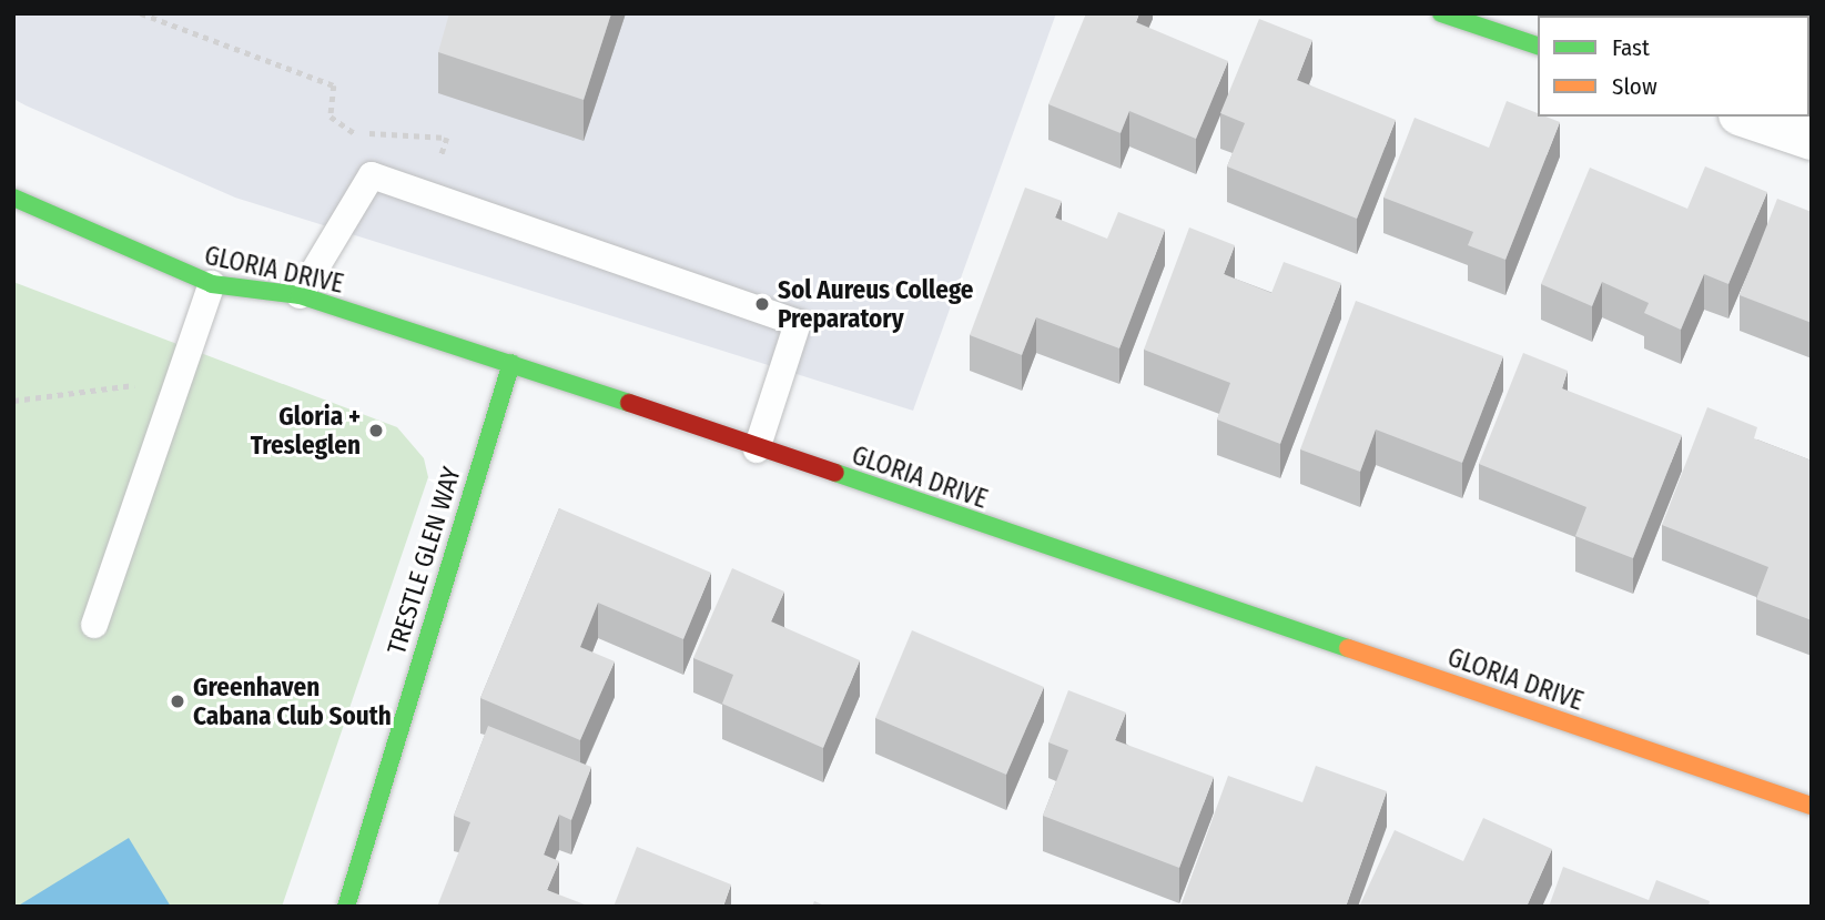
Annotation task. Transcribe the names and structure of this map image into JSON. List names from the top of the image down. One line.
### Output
{"streets":{"street":["GLORIA DRIVE","TRESTLE GLEN WAY"]},"crossings":[["GLORIA DRIVE","TRESTLE GLEN WAY"]],"places":["Sol Aureus College Preparatory","Gloria + Tresleglen","Greenhaven Cabana Club South"],"legend":["Fast","Slow"]}
